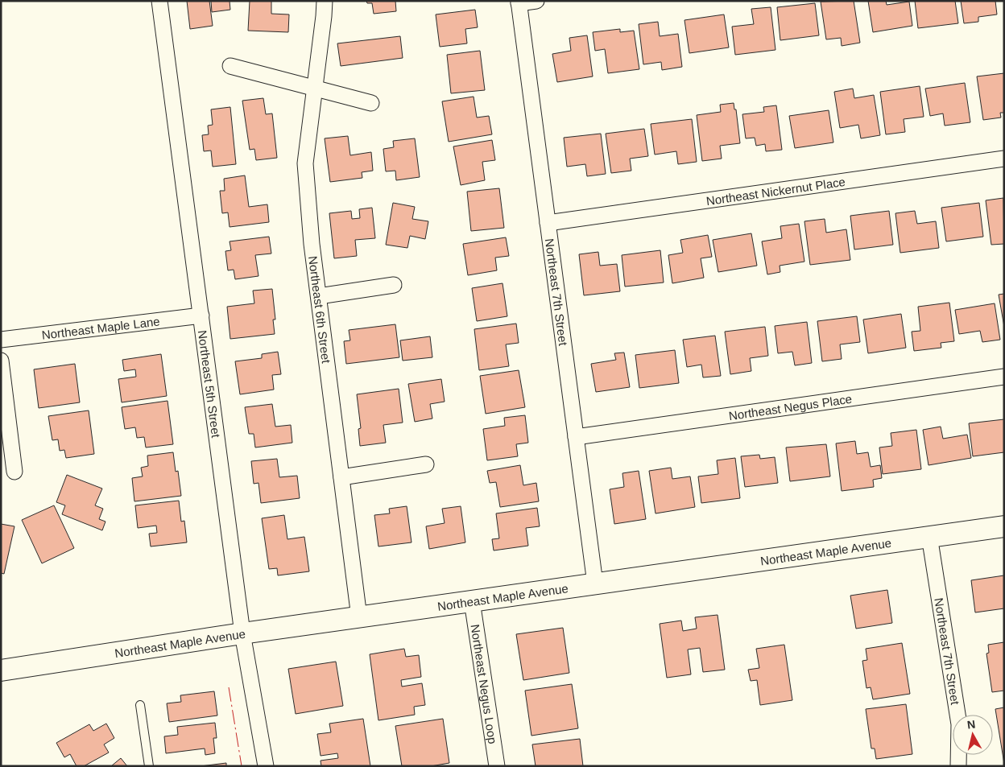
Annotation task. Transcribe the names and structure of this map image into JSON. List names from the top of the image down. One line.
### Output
{"streets":{"main road":["Northeast Maple Avenue"],"street":["Northeast Nickernut Place","Northeast 7th Street","Northeast 6th Street","Northeast Maple Lane","Northeast 5th Street","Northeast Negus Place","Northeast Negus Loop"]},"crossings":[["Northeast Nickernut Place","Northeast 7th Street"],["Northeast 7th Street","Northeast Negus Place"],["Northeast 7th Street","Northeast Maple Avenue"],["Northeast 6th Street","Northeast Maple Avenue"],["Northeast Maple Lane","Northeast 5th Street"],["Northeast 5th Street","Northeast Maple Avenue"],["Northeast Maple Avenue","Northeast Negus Loop"]],"north":"top"}
